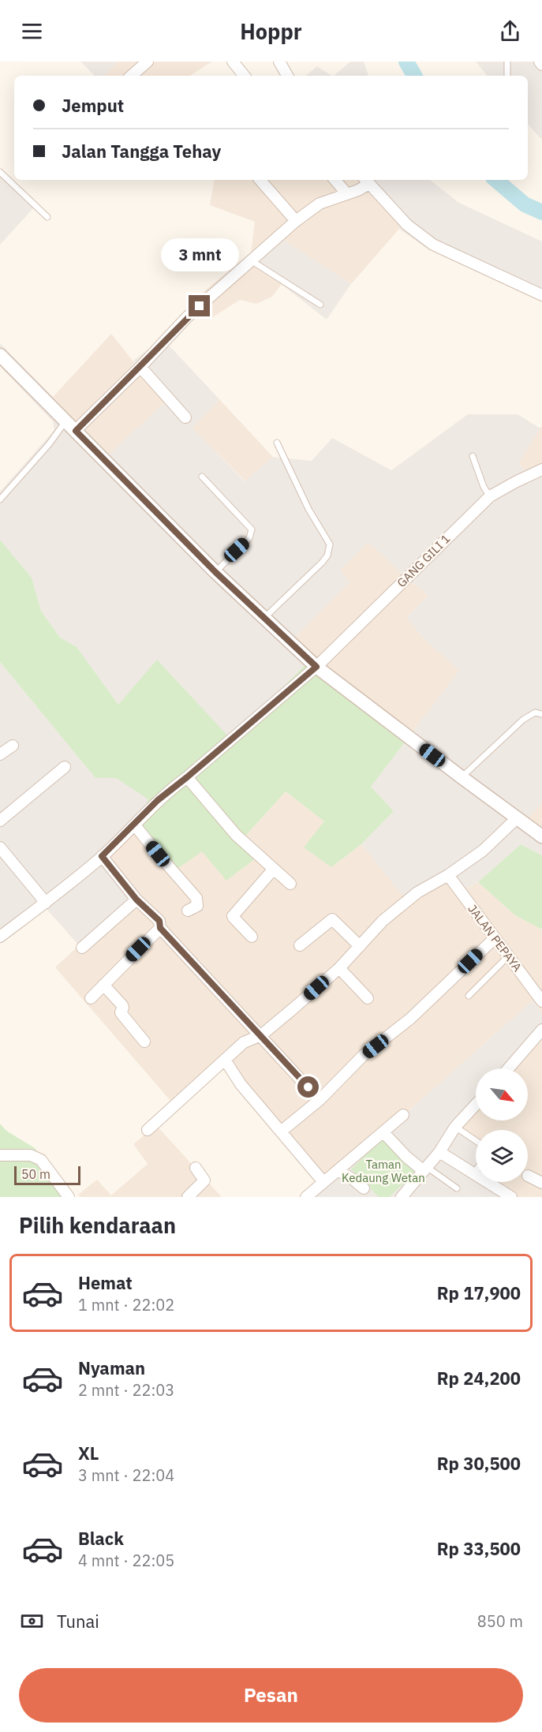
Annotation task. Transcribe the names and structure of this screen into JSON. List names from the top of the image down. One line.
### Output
{"streets":{"street":["GANG GILI 1","JALAN PEPAYA"]},"parks":["Taman Kedaung Wetan"],"scale_bar":"50 m","north":"bottom right","page":{"header":"Hoppr","banner":["Jemput","Jalan Tangga Tehay"],"bubble":"3 mnt","scale":"50 m","heading":"Pilih kendaraan","list":[{"name":"Hemat","note":"1 mnt · 22:02","value":"Rp 17,900"},{"name":"Nyaman","note":"2 mnt · 22:03","value":"Rp 24,200"},{"name":"XL","note":"3 mnt · 22:04","value":"Rp 30,500"},{"name":"Black","note":"4 mnt · 22:05","value":"Rp 33,500"}],"pay":["Tunai","850 m"],"buttons":"Pesan"}}
